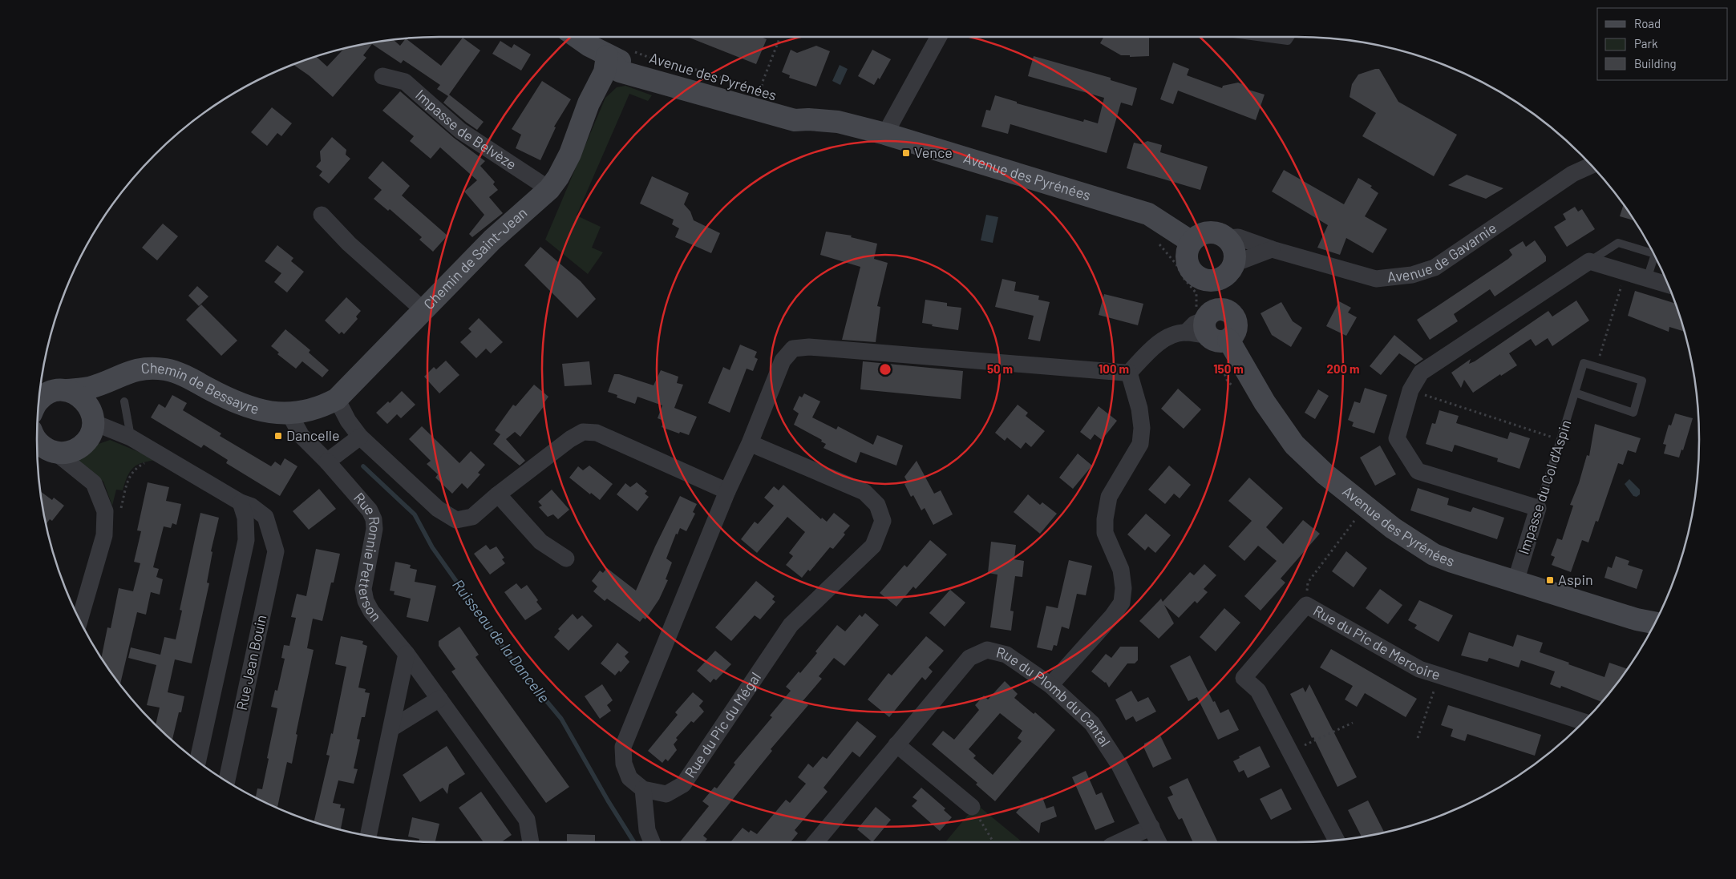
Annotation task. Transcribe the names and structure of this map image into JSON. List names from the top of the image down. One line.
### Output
{"streets":{"main road":["Avenue des Pyrénées","Chemin de Saint-Jean","Chemin de Bessayre"],"street":["Impasse de Belvèze","Avenue de Gavarnie","Impasse du Col d'Aspin","Rue Ronnie Petterson","Rue du Pic de Mercoire","Rue Jean Bouin","Rue du Plomb du Cantal","Rue du Pic du Mégal"]},"crossings":[["Avenue des Pyrénées","Avenue de Gavarnie"],["Avenue des Pyrénées","Chemin de Saint-Jean"],["Avenue des Pyrénées","Impasse du Col d'Aspin"],["Impasse de Belvèze","Chemin de Saint-Jean"],["Chemin de Saint-Jean","Chemin de Bessayre"],["Chemin de Saint-Jean","Rue Ronnie Petterson"],["Chemin de Bessayre","Rue Ronnie Petterson"]],"water":["Ruisseau de la Dancelle"],"places":{"transit":["Vence","Dancelle","Aspin"]},"legend":["Road","Park","Building"],"rings":["50 m","100 m","150 m","200 m"]}
